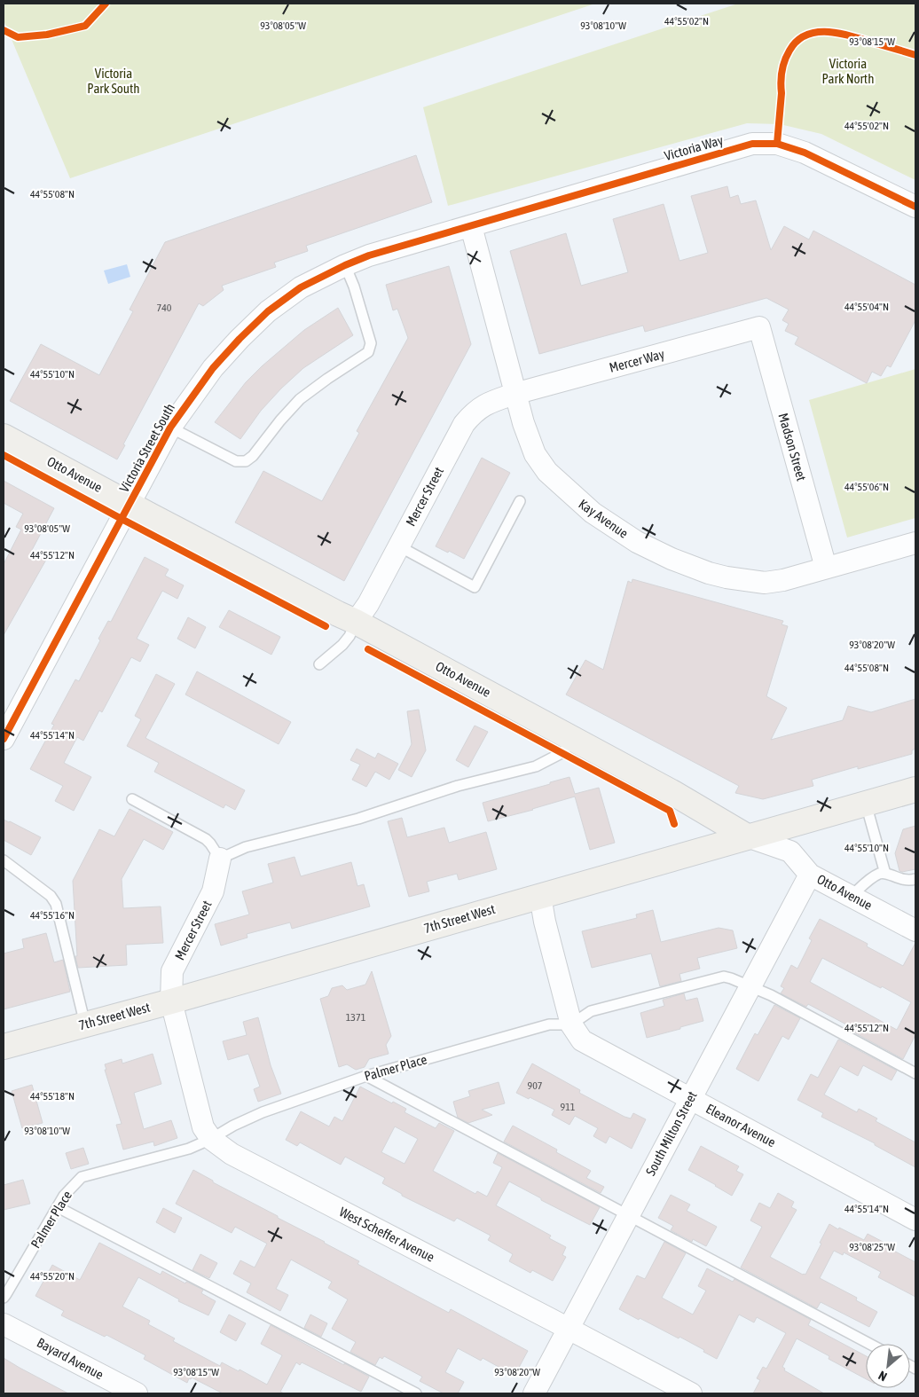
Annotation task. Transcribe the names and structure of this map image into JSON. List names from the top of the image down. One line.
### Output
{"streets":{"main road":["Otto Avenue","7th Street West"],"street":["Victoria Way","Mercer Way","Madson Street","Victoria Street South","Mercer Street","Kay Avenue","Eleanor Avenue","South Milton Street","West Scheffer Avenue","Bayard Avenue"],"lane":["Palmer Place"]},"crossings":[["Victoria Way","Victoria Street South"],["Victoria Way","Kay Avenue"],["Mercer Way","Madson Street"],["Mercer Way","Mercer Street"],["Mercer Way","Kay Avenue"],["Madson Street","Kay Avenue"],["Victoria Street South","Otto Avenue"],["Victoria Street South","Kay Avenue"],["Otto Avenue","Mercer Street"],["Otto Avenue","7th Street West"],["Otto Avenue","South Milton Street"],["Mercer Street","Kay Avenue"],["Mercer Street","7th Street West"],["Mercer Street","West Scheffer Avenue"],["7th Street West","Eleanor Avenue"],["7th Street West","West Scheffer Avenue"],["Palmer Place","Eleanor Avenue"],["Palmer Place","West Scheffer Avenue"],["Eleanor Avenue","South Milton Street"],["South Milton Street","West Scheffer Avenue"]],"parks":["Victoria Park North","Victoria Park South"],"house_numbers":["740","1371","907","911"],"north":"bottom left","coordinates":["44°55'02\"N","93°08'05\"W","93°08'10\"W","93°08'15\"W","44°55'08\"N","44°55'04\"N","44°55'10\"N","44°55'06\"N","44°55'12\"N","93°08'20\"W","44°55'14\"N","44°55'16\"N","44°55'18\"N","93°08'25\"W","44°55'20\"N"]}
